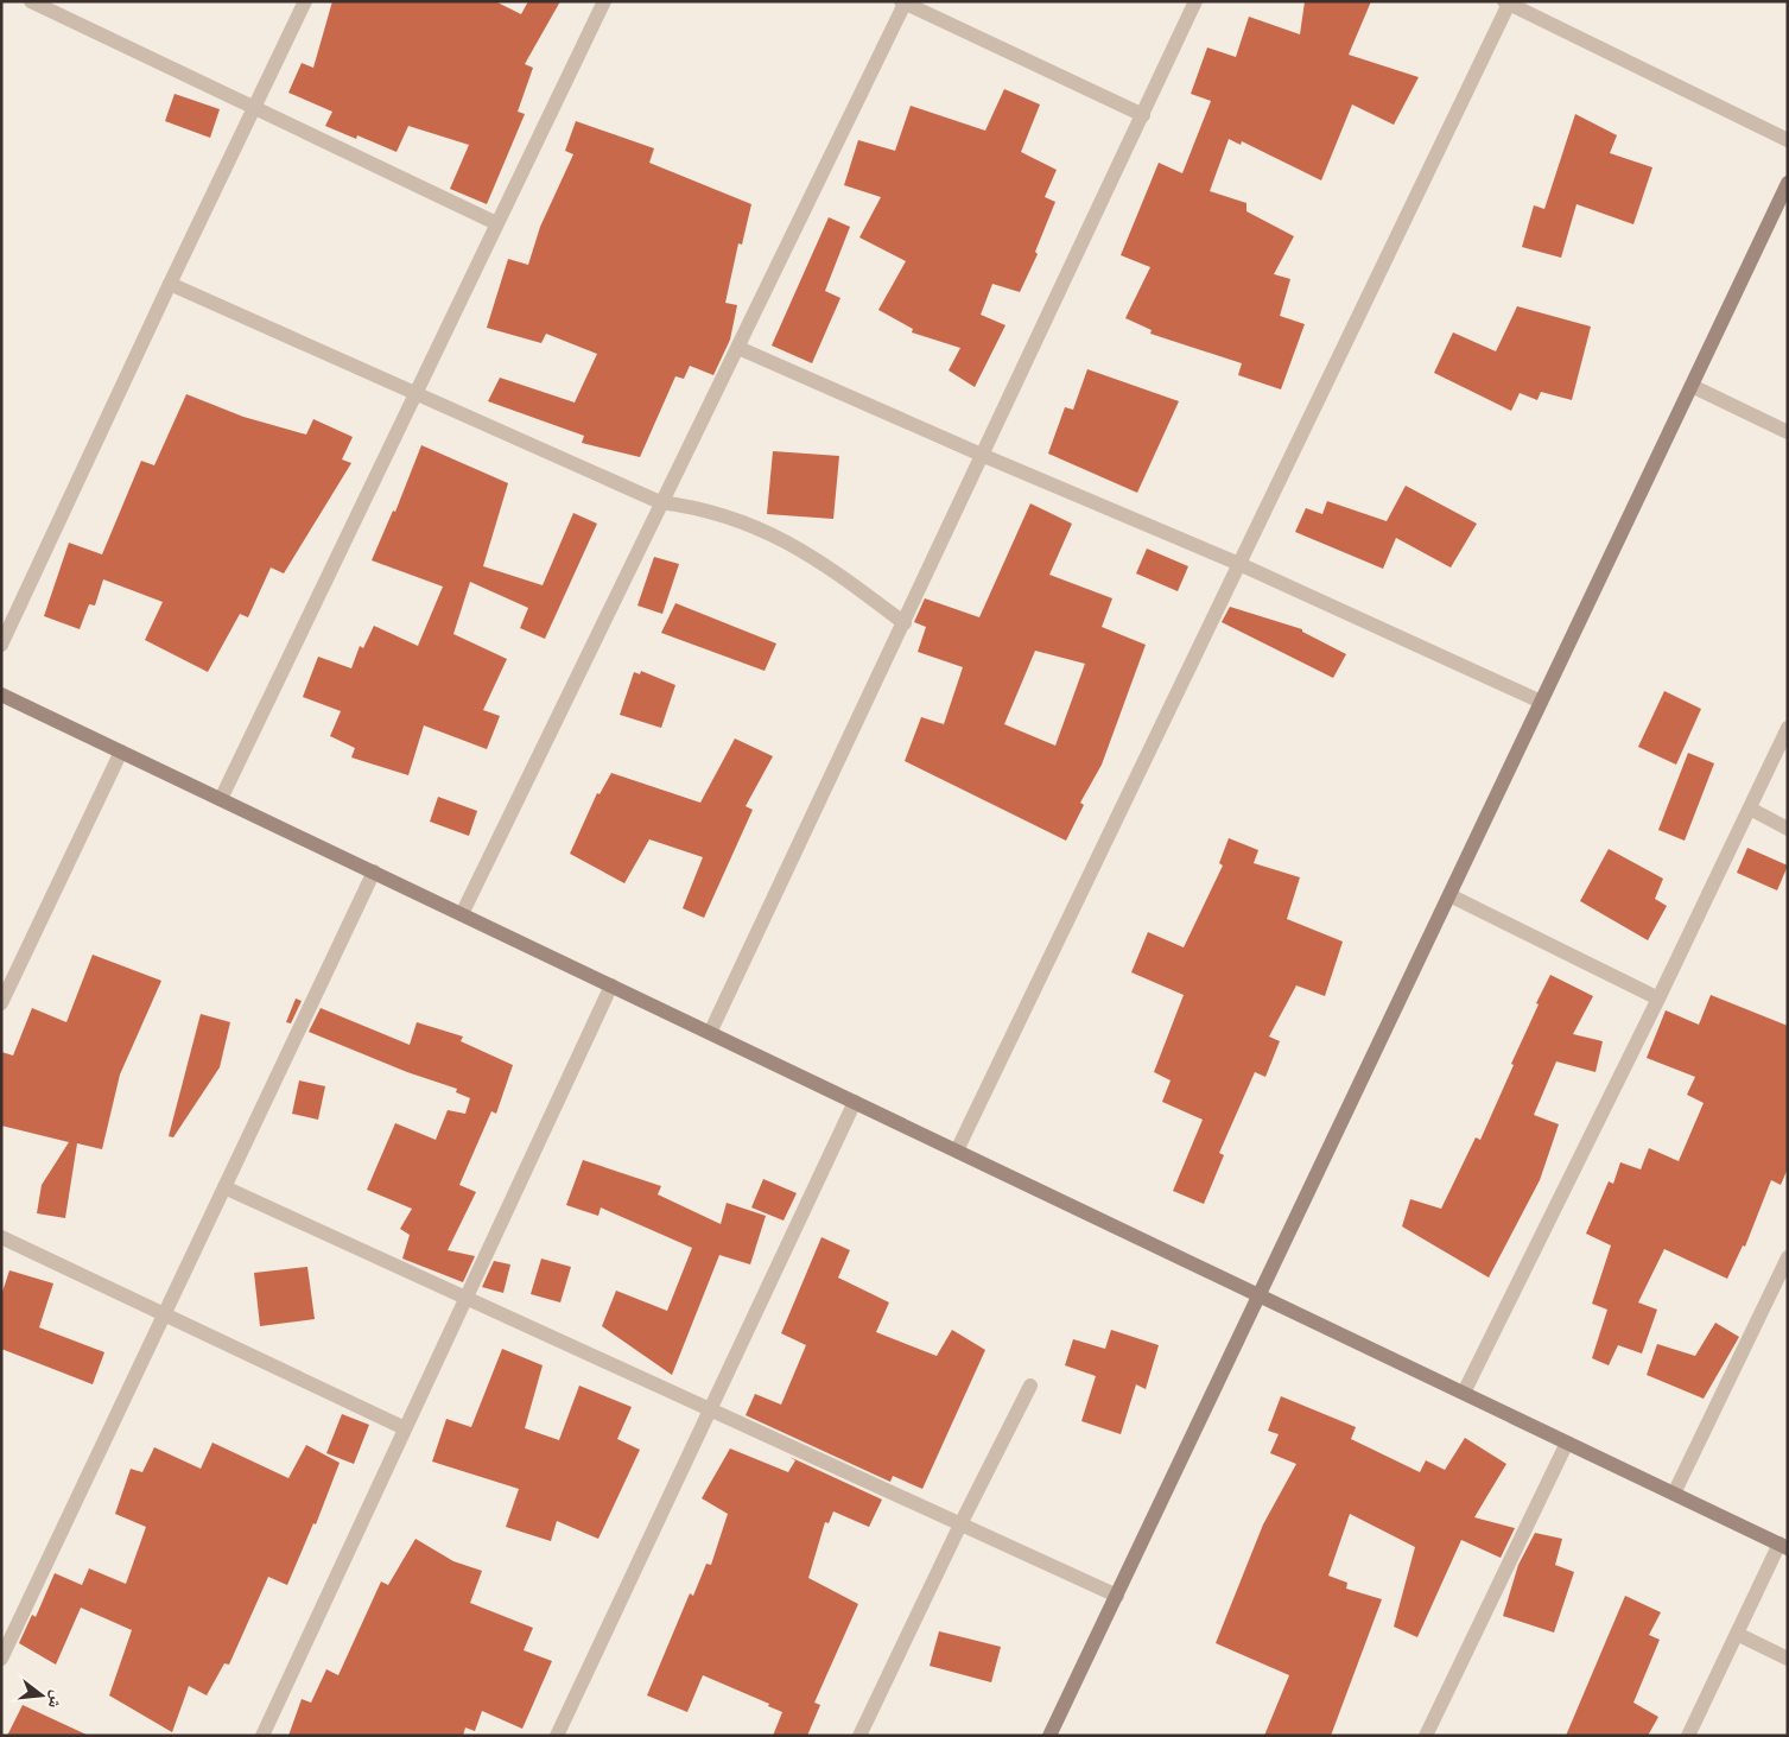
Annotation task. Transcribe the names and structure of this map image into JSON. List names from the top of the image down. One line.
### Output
{"north":"right"}
